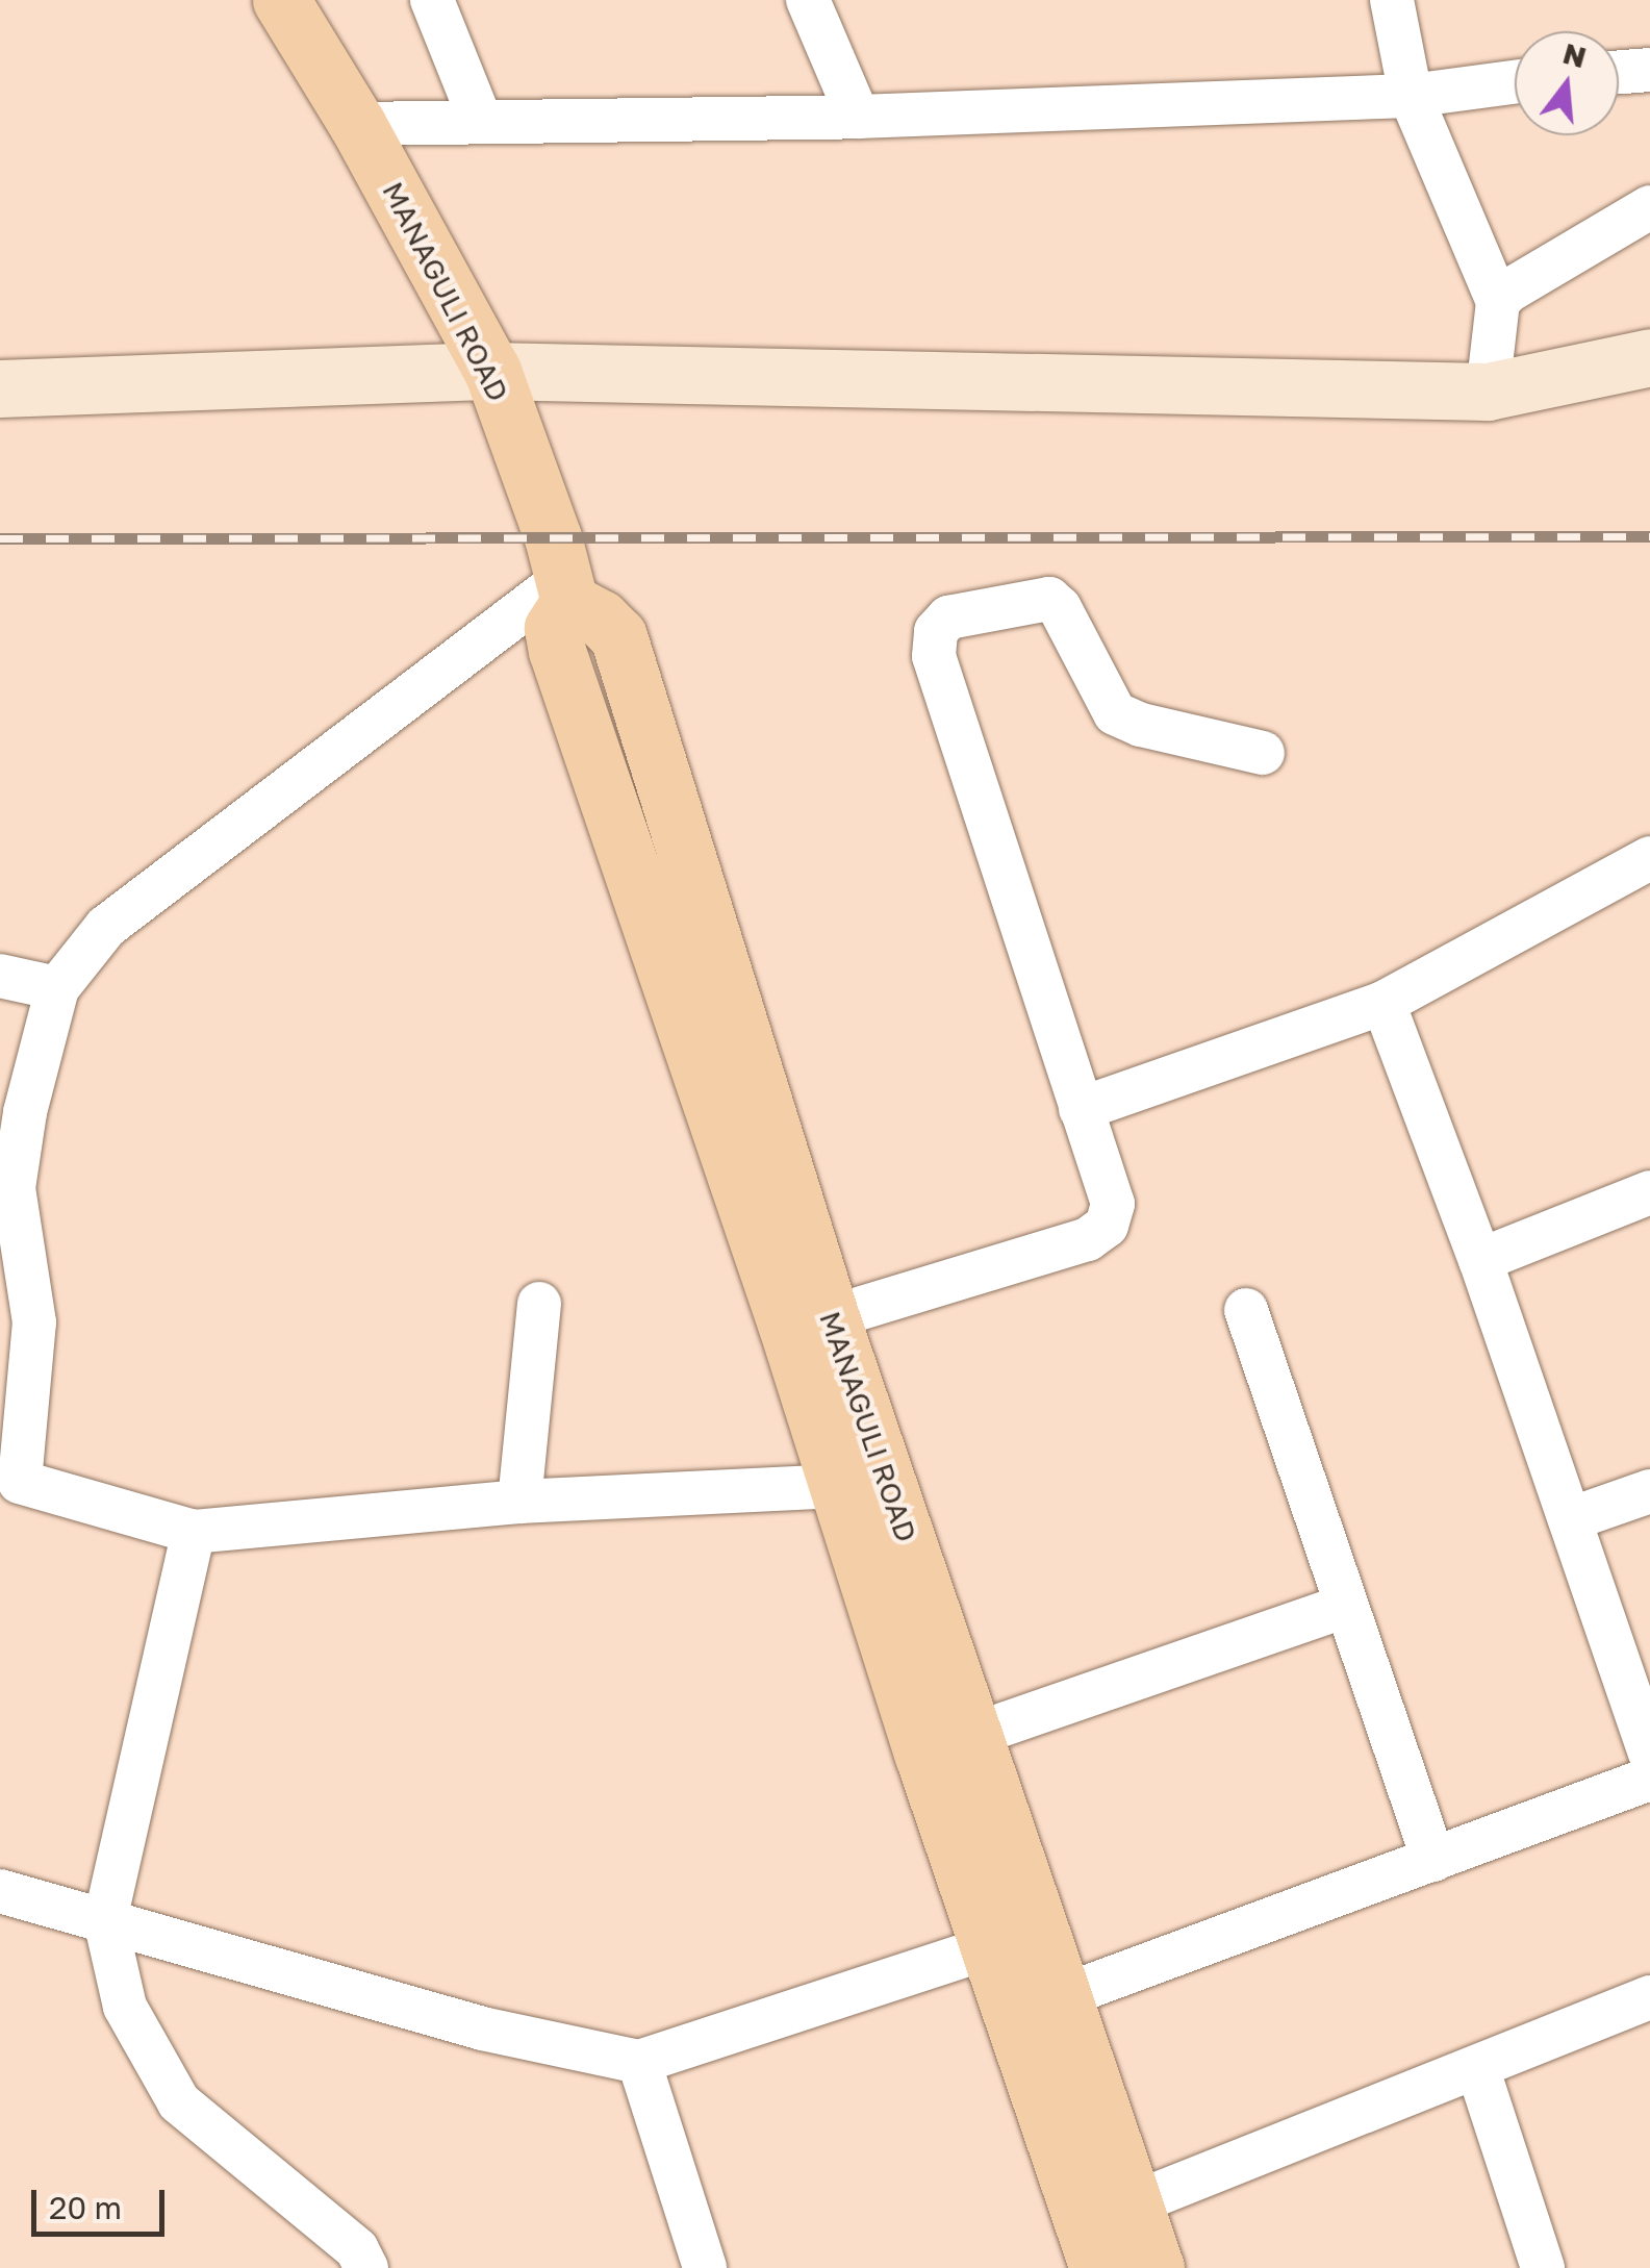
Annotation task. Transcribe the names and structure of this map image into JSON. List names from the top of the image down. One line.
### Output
{"streets":{"main road":["MANAGULI ROAD"]},"scale_bar":"20 m","north":"top"}
